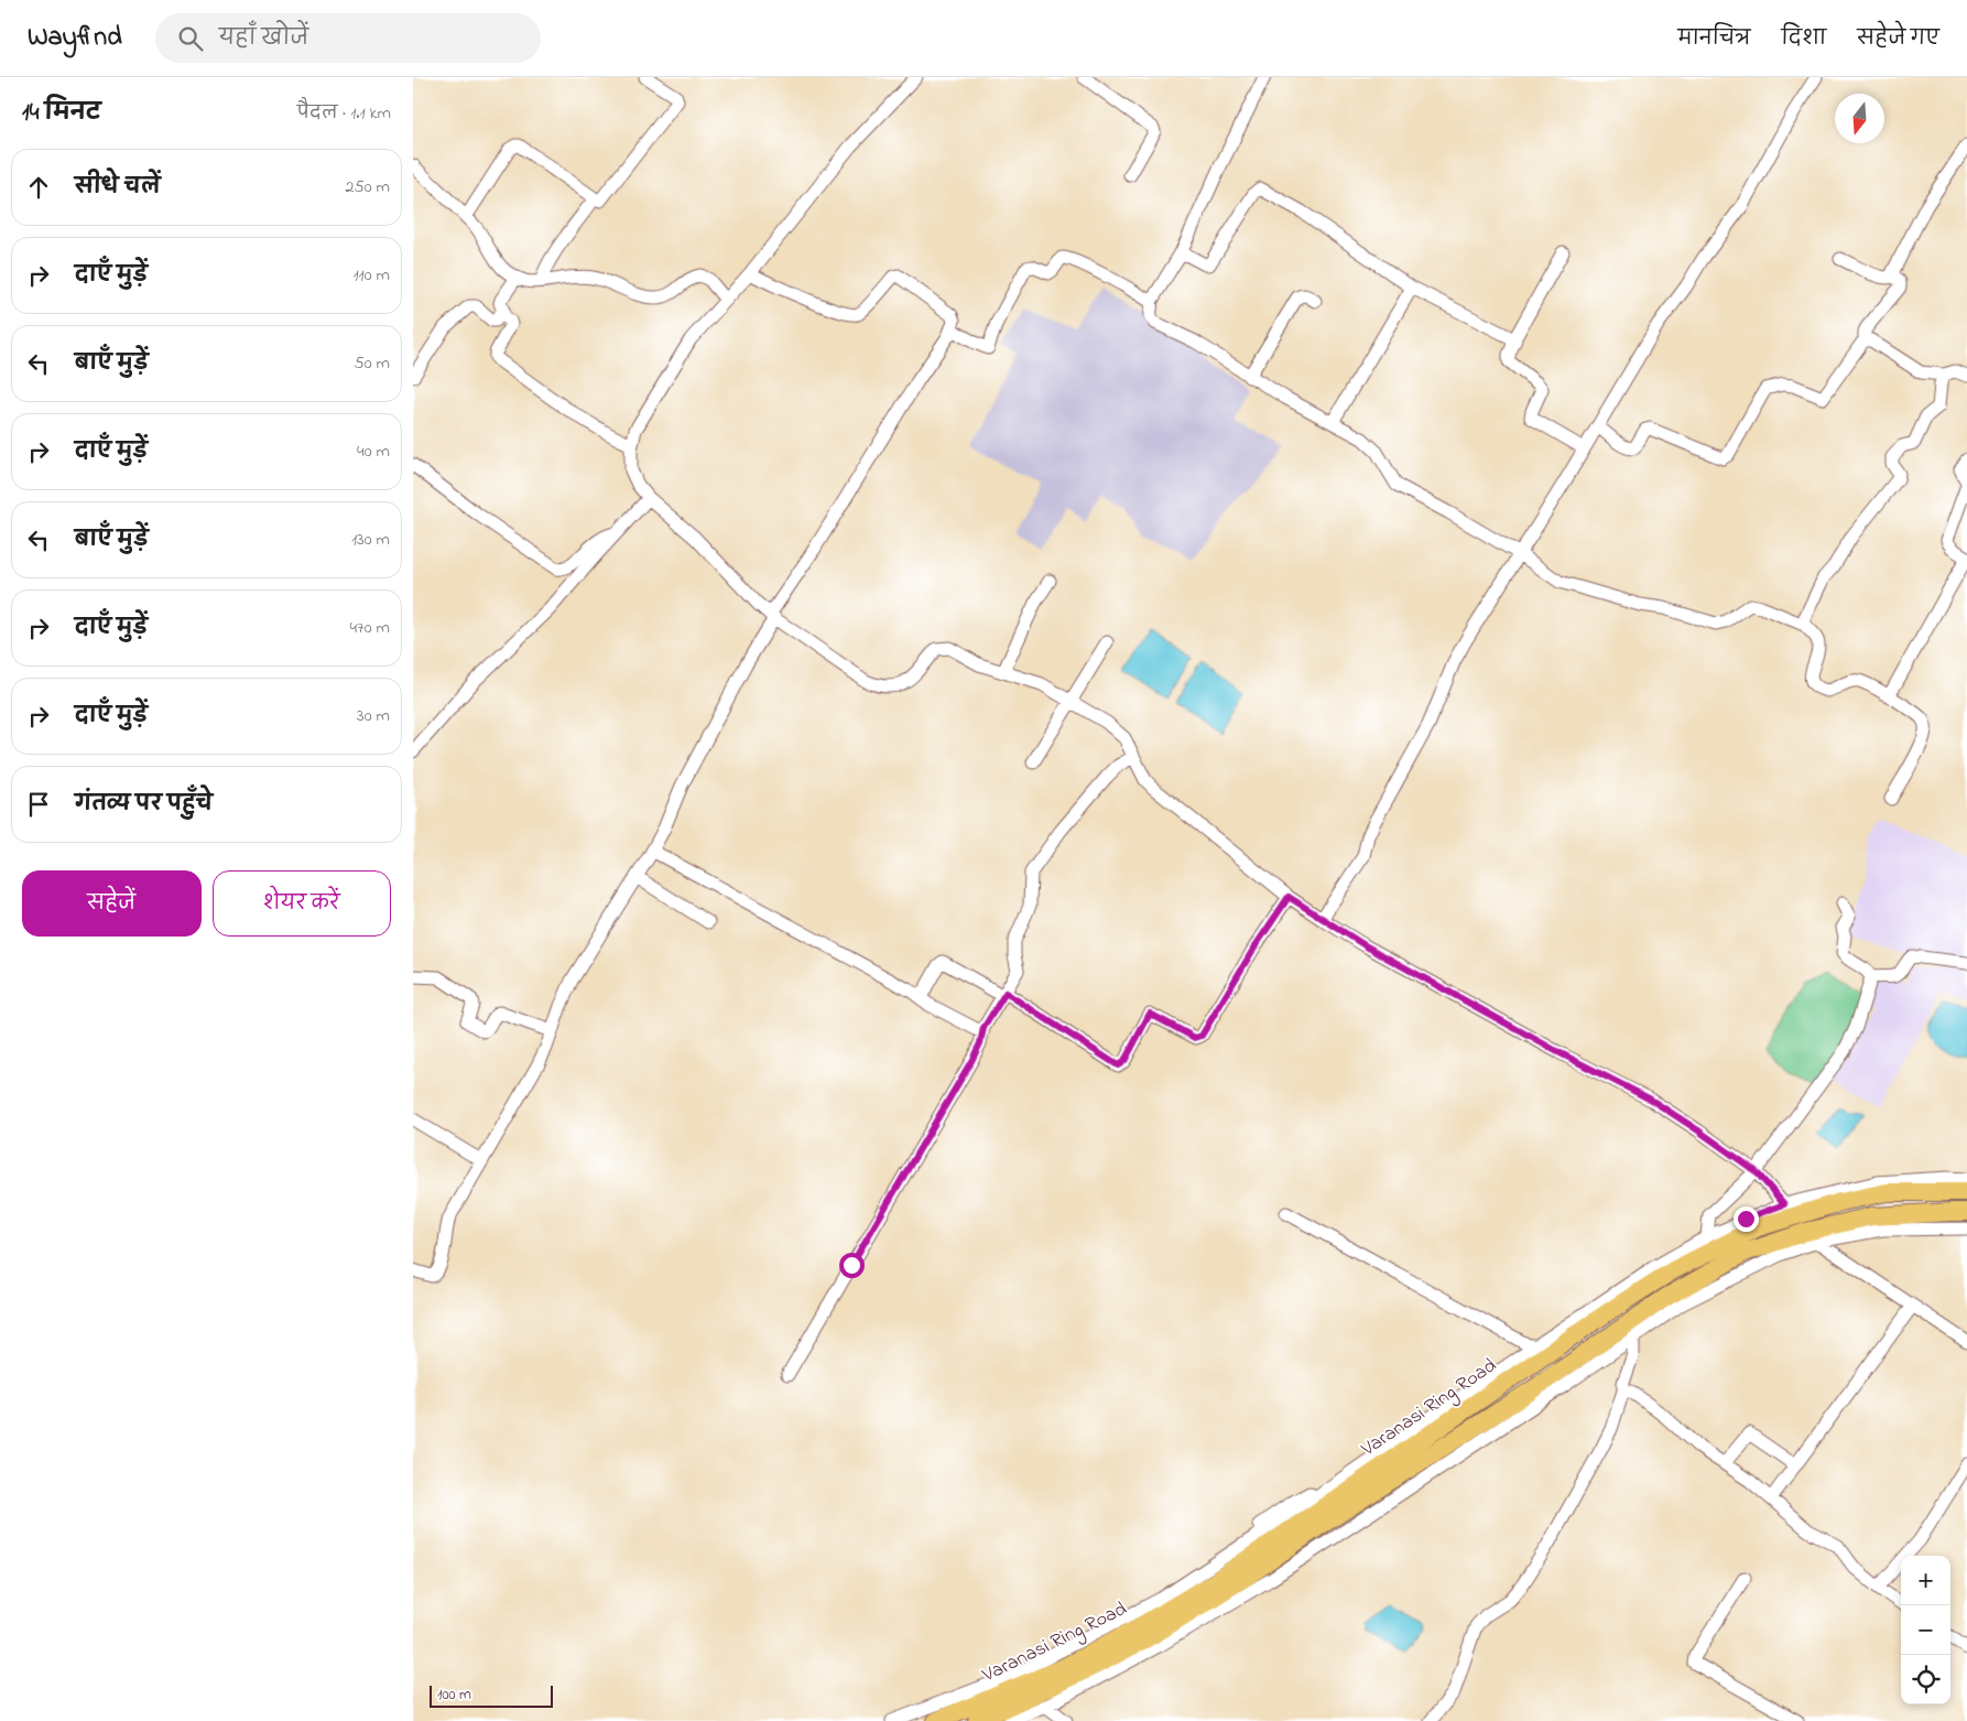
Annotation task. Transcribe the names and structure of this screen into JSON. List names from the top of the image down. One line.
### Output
{"streets":{"highway":["Varanasi Ring Road"]},"scale_bar":"100 m","north":"bottom","page":{"header":"Wayfind","search":"यहाँ खोजें","nav":["मानचित्र","दिशा","सहेजे गए"],"heading":["14 मिनट","पैदल · 1.1 km"],"list":[["सीधे चलें","250 m"],["दाएँ मुड़ें","110 m"],["बाएँ मुड़ें","50 m"],["दाएँ मुड़ें","40 m"],["बाएँ मुड़ें","130 m"],["दाएँ मुड़ें","470 m"],["दाएँ मुड़ें","30 m"],"गंतव्य पर पहुँचे"],"buttons":["सहेजें","शेयर करें"],"map_buttons":["+","−"],"scale":"100 m"}}
